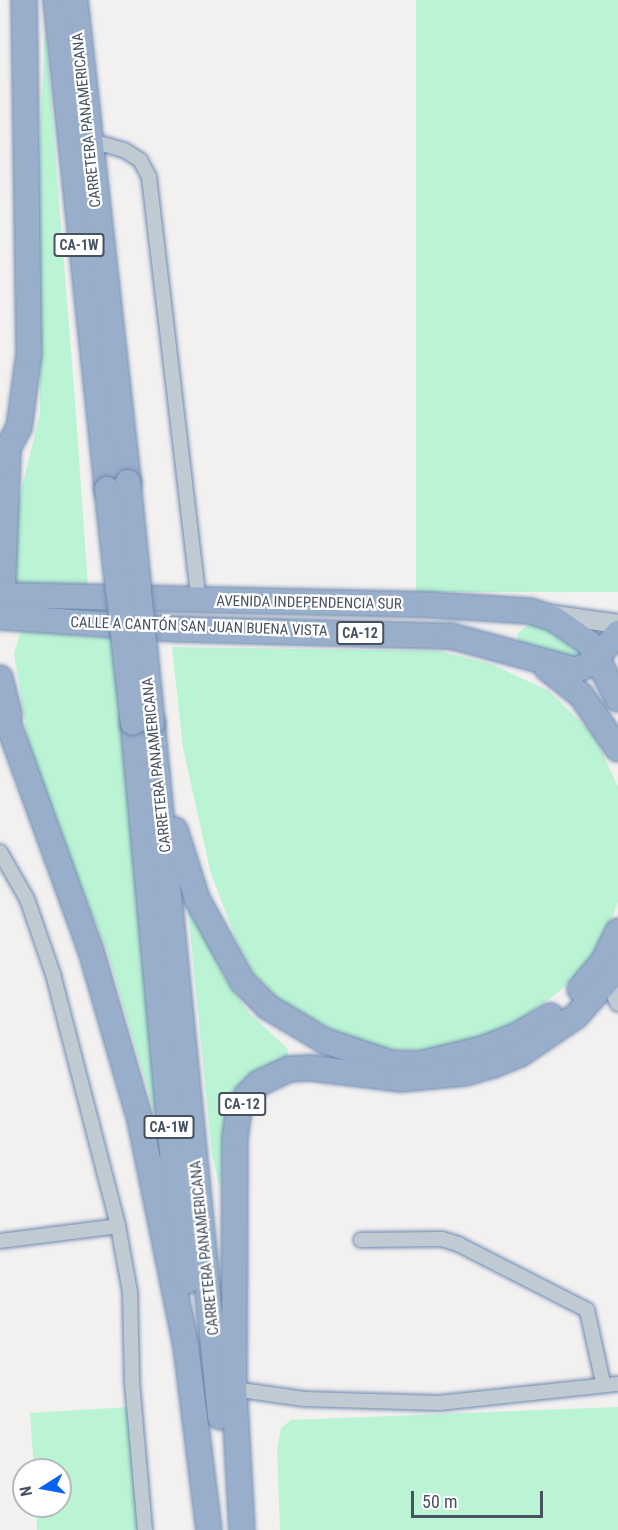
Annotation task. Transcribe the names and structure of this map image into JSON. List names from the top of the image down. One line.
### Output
{"streets":{"highway":["CARRETERA PANAMERICANA","CA-1W","AVENIDA INDEPENDENCIA SUR","CALLE A CANTÓN SAN JUAN BUENA VISTA","CA-12"]},"crossings":[["AVENIDA INDEPENDENCIA SUR","CALLE A CANTÓN SAN JUAN BUENA VISTA"],["AVENIDA INDEPENDENCIA SUR","CA-12"],["CALLE A CANTÓN SAN JUAN BUENA VISTA","CA-12"]],"scale_bar":"50 m","north":"left"}
